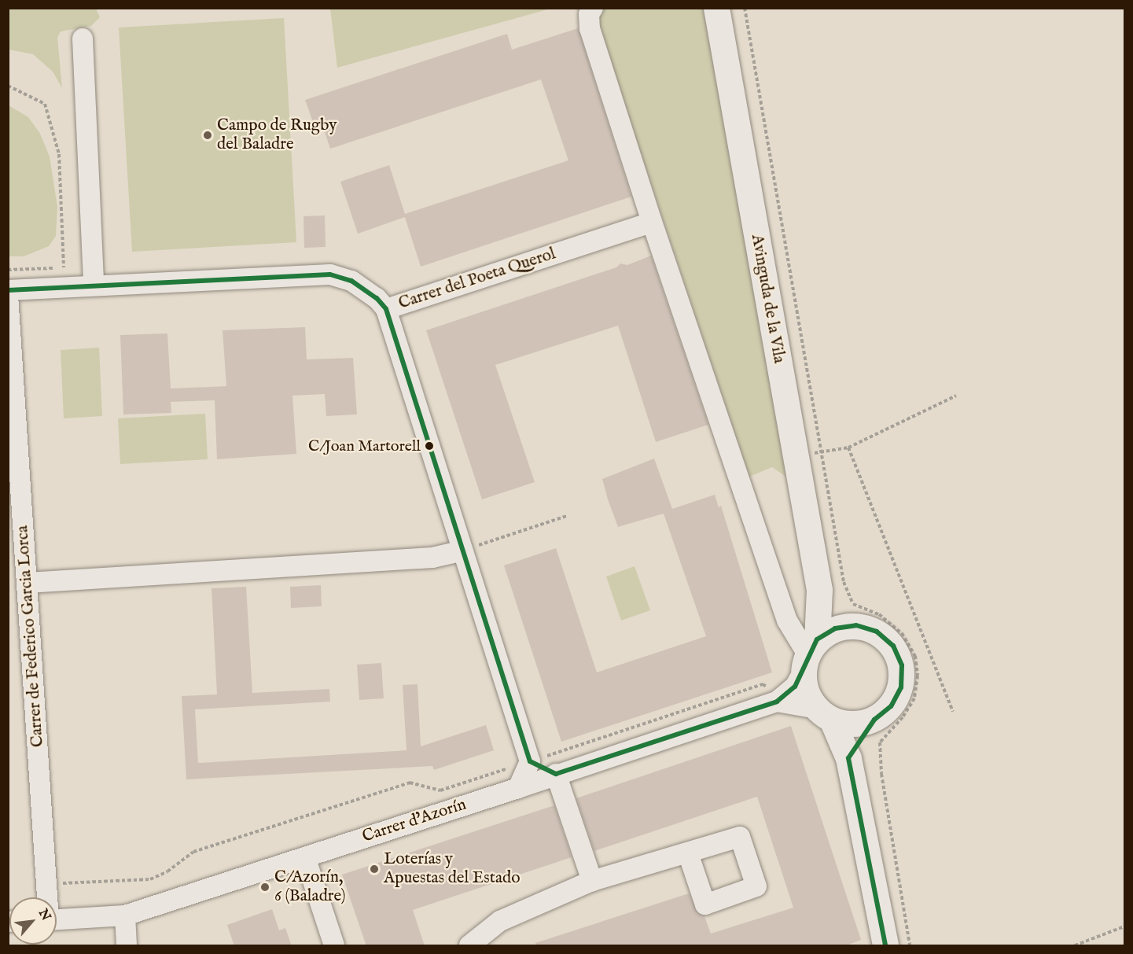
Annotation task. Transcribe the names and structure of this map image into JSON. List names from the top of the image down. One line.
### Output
{"streets":{"street":["Carrer del Poeta Querol","Avinguda de la Vila","Carrer de Federico Garcia Lorca","Carrer d'Azorín"]},"crossings":[["Avinguda de la Vila","Carrer d'Azorín"]],"places":["Campo de Rugby del Baladre","C/Joan Martorell","Loterías y Apuestas del Estado","C/Azorín, 6 (Baladre)"],"north":"top right"}
